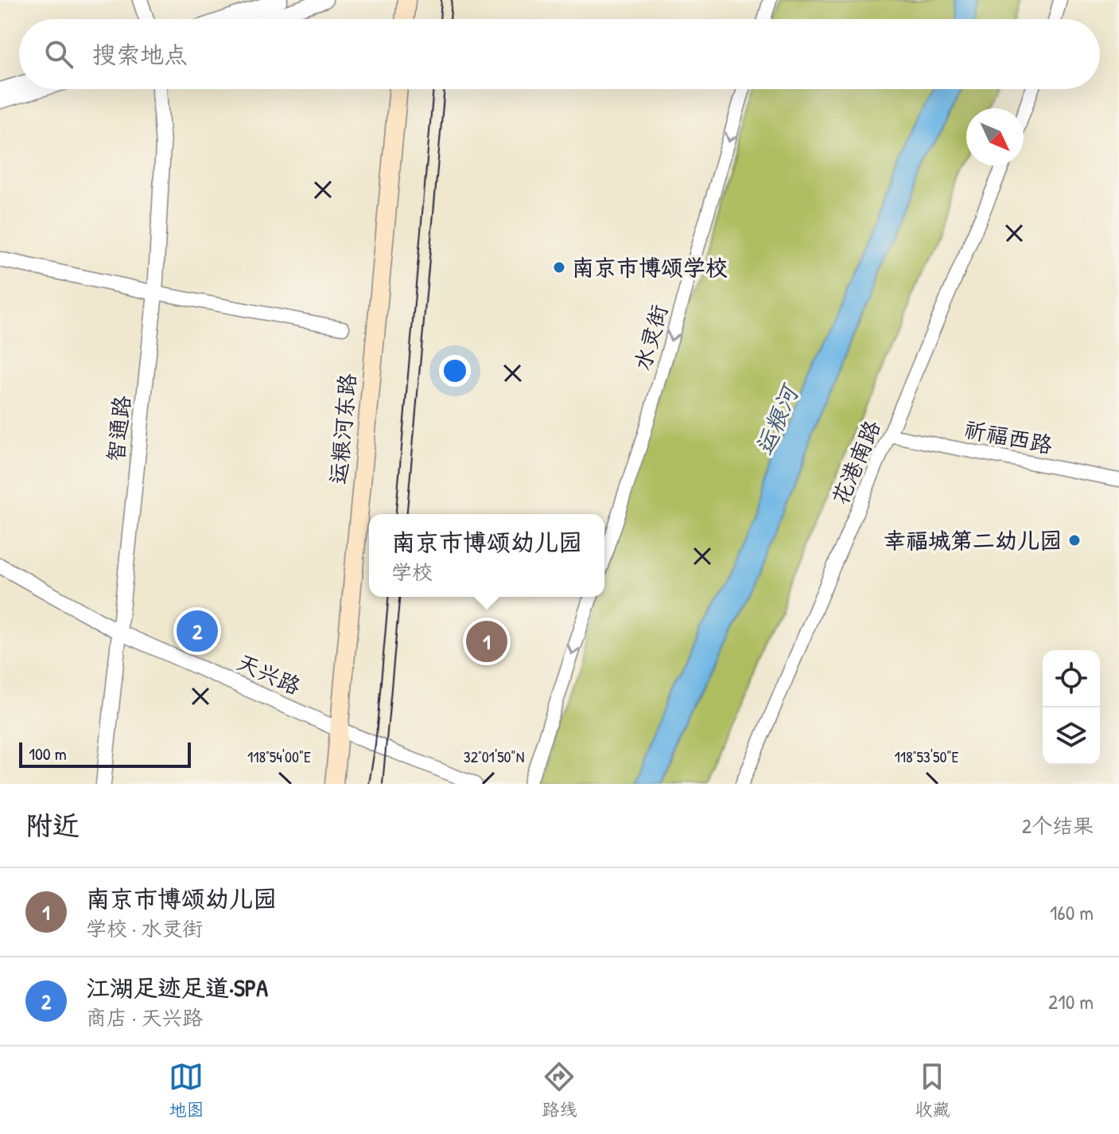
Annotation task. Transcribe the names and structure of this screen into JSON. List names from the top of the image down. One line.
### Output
{"streets":{"main road":["运粮河东路"],"street":["水灵街","智通路","祈福西路","花港南路","天兴路"]},"crossings":[["智通路","天兴路"],["运粮河东路","天兴路"],["祈福西路","花港南路"]],"one_way":["水灵街"],"water":["运粮河"],"places":["南京市博颂学校","幸福城第二幼儿园"],"scale_bar":"100 m","north":"bottom right","page":{"search":"搜索地点","popup":["南京市博颂幼儿园","学校"],"pins":["2","1"],"scale":"100 m","heading":["附近","2个结果"],"list":[{"mark":"1","name":"南京市博颂幼儿园","note":"学校 · 水灵街","value":"160 m"},{"mark":"2","name":"江湖足迹足道·SPA","note":"商店 · 天兴路","value":"210 m"}],"nav":["地图","路线","收藏"]},"coordinates":["32°01'50\"N","118°54'00\"E","118°53'50\"E"]}
